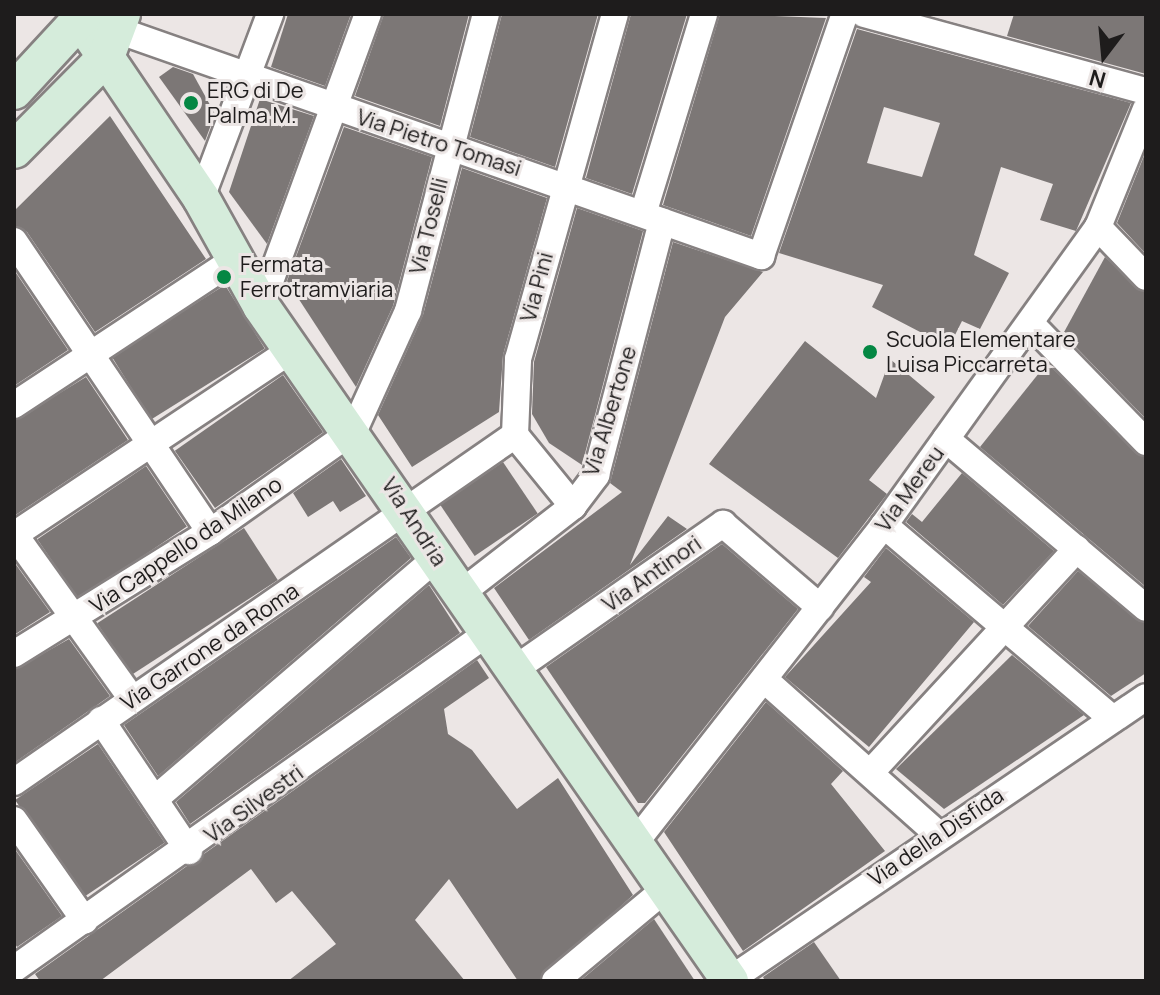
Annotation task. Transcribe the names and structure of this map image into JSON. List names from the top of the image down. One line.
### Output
{"streets":{"main road":["Via Andria"],"street":["Via Pietro Tomasi","Via Toselli","Via Pini","Via Albertone","Via Mereu","Via Cappello da Milano","Via Antinori","Via Garrone da Roma","Via Silvestri","Via della Disfida"]},"crossings":[["Via Pietro Tomasi","Via Toselli"],["Via Pietro Tomasi","Via Pini"],["Via Pietro Tomasi","Via Albertone"],["Via Pietro Tomasi","Via Andria"],["Via Toselli","Via Andria"],["Via Toselli","Via Cappello da Milano"],["Via Albertone","Via Andria"],["Via Mereu","Via Andria"],["Via Mereu","Via Antinori"],["Via Andria","Via Cappello da Milano"],["Via Andria","Via Antinori"],["Via Andria","Via Garrone da Roma"],["Via Andria","Via Silvestri"],["Via Andria","Via della Disfida"]],"places":["ERG di De Palma M.","Fermata Ferrotramviaria","Scuola Elementare Luisa Piccarreta"],"north":"bottom"}
